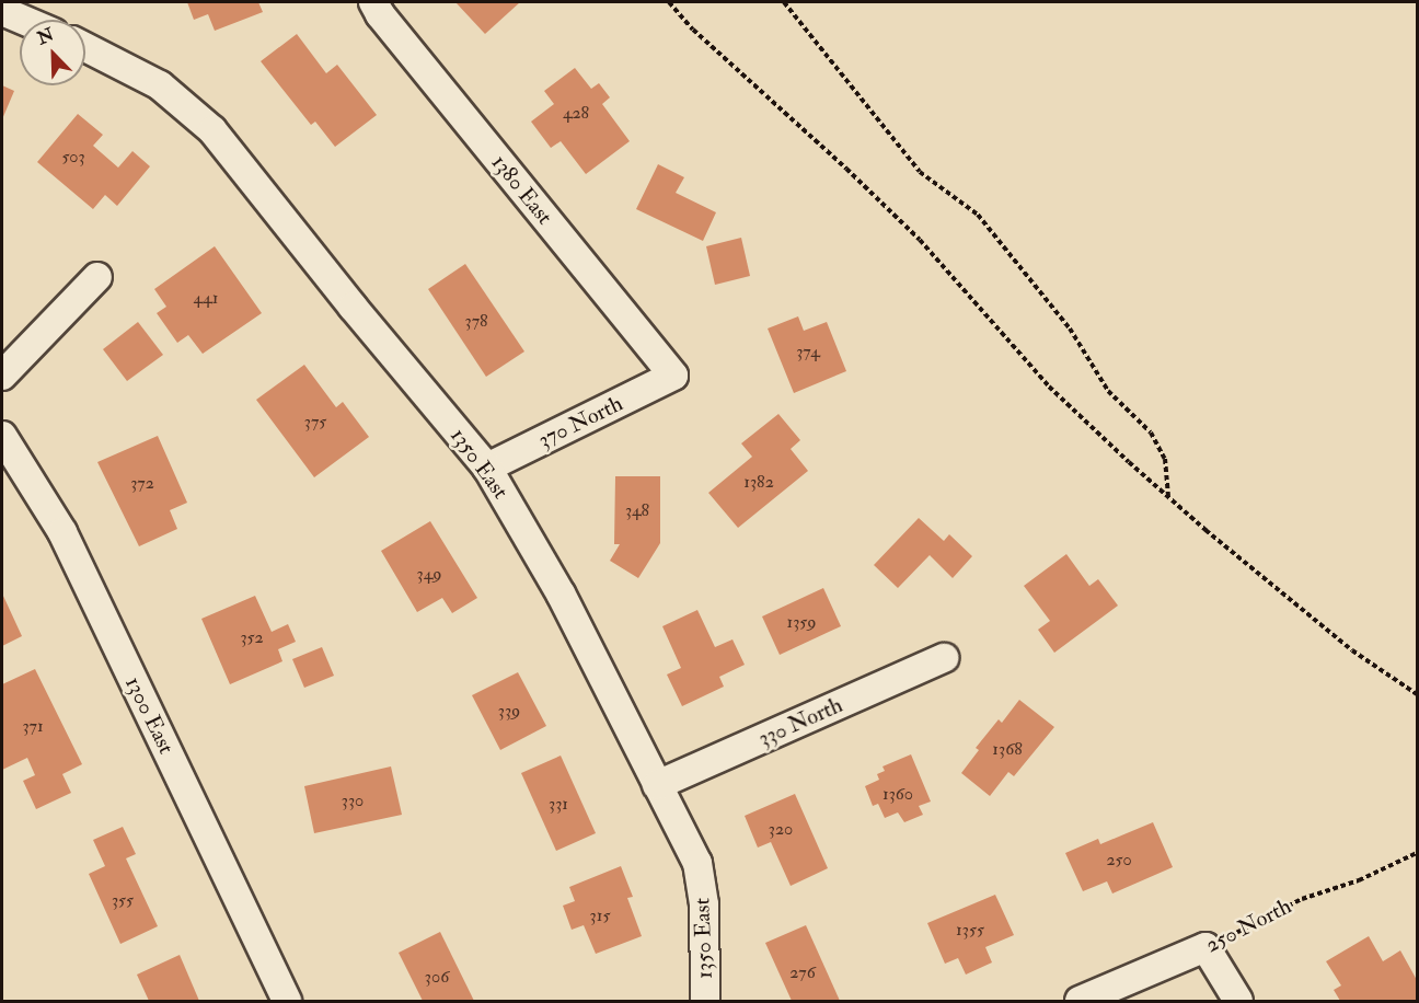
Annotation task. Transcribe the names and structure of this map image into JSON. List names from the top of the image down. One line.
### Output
{"streets":{"street":["1380 East","370 North","1350 East","1300 East","330 North","250 North"]},"crossings":[["1380 East","370 North"],["370 North","1350 East"],["1350 East","330 North"]],"house_numbers":["428","503","441","378","374","375","1382","372","348","349","1359","352","339","371","1368","1360","330","331","320","250","355","315","1355","276","306"],"north":"top left"}
